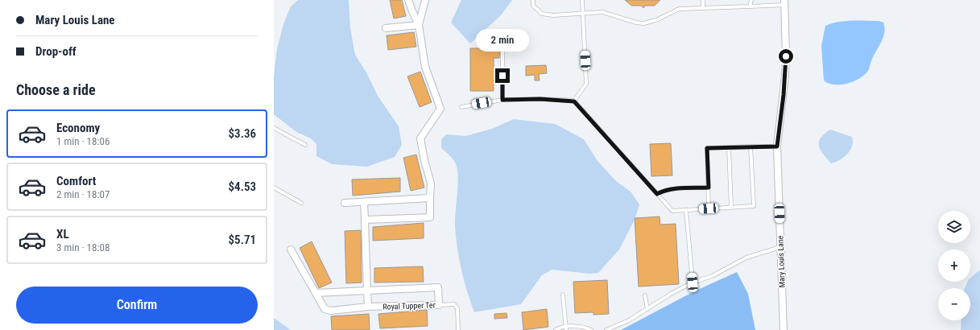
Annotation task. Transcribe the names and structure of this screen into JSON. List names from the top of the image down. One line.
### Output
{"streets":{"street":["Mary Louis Lane","Royal Tupper Ter"]},"page":{"banner":["Mary Louis Lane","Drop-off"],"bubble":"2 min","heading":"Choose a ride","list":[{"name":"Economy","note":"1 min · 18:06","value":"$3.36"},{"name":"Comfort","note":"2 min · 18:07","value":"$4.53"},{"name":"XL","note":"3 min · 18:08","value":"$5.71"}],"map_buttons":["+","−"],"buttons":"Confirm"}}
